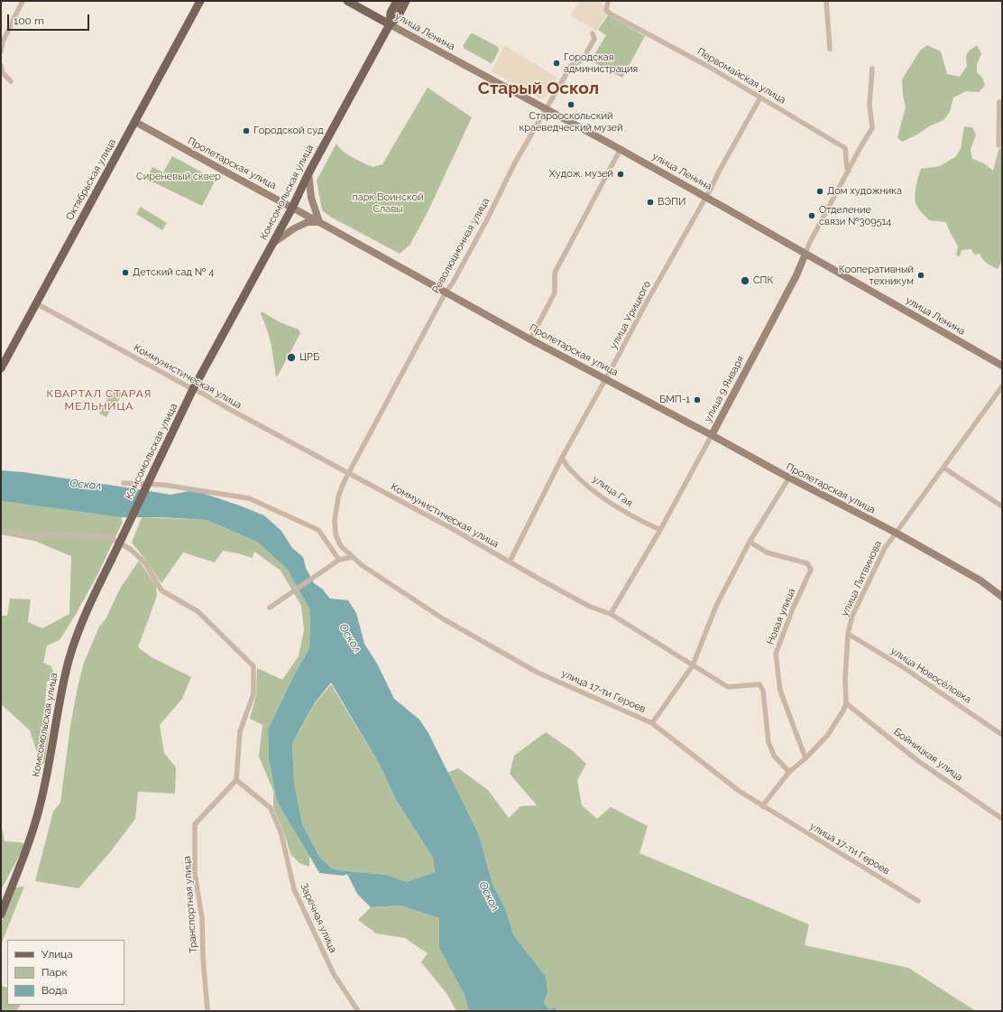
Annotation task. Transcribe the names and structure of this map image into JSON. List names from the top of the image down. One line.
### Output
{"streets":{"main road":["улица Ленина","Пролетарская улица","Октябрьская улица","Комсомольская улица","улица 9 Января"],"street":["Первомайская улица","Революционная улица","улица Урицкого","Коммунистическая улица","улица Гая","улица Литвинова","Новая улица","улица Новосёловка","улица 17-ти Героев","Бойницкая улица","Транспортная улица","Заречная улица"]},"crossings":[["улица Ленина","Комсомольская улица"],["улица Ленина","Революционная улица"],["улица Ленина","улица Урицкого"],["улица Ленина","улица 9 Января"],["Первомайская улица","улица Урицкого"],["Первомайская улица","улица 9 Января"],["Пролетарская улица","Октябрьская улица"],["Пролетарская улица","Комсомольская улица"],["Пролетарская улица","Революционная улица"],["Пролетарская улица","улица Урицкого"],["Пролетарская улица","улица 9 Января"],["Пролетарская улица","улица Литвинова"],["Октябрьская улица","Коммунистическая улица"],["Комсомольская улица","Коммунистическая улица"],["Революционная улица","Коммунистическая улица"],["Революционная улица","улица 17-ти Героев"],["улица Урицкого","Коммунистическая улица"],["улица Урицкого","улица Гая"],["Коммунистическая улица","улица 9 Января"],["Коммунистическая улица","улица Литвинова"],["Коммунистическая улица","улица 17-ти Героев"],["улица 9 Января","улица Гая"],["улица Литвинова","Новая улица"],["улица Литвинова","улица Новосёловка"],["улица Литвинова","улица 17-ти Героев"],["улица Литвинова","Бойницкая улица"],["Транспортная улица","Заречная улица"]],"districts":["Старый Оскол","КВАРТАЛ СТАРАЯ МЕЛЬНИЦА"],"water":["Оскол"],"parks":["Сиреневый сквер","парк Воинской Славы"],"places":["Городская администрация","Старооскольский краеведческий музей","Городской суд","Худож. музей","Дом художника","ВЭПИ","Отделение связи №309514","Детский сад № 4","Кооперативный техникум","СПК","ЦРБ","БМП-1"],"legend":["Улица","Парк","Вода"],"scale_bar":"100 m"}
